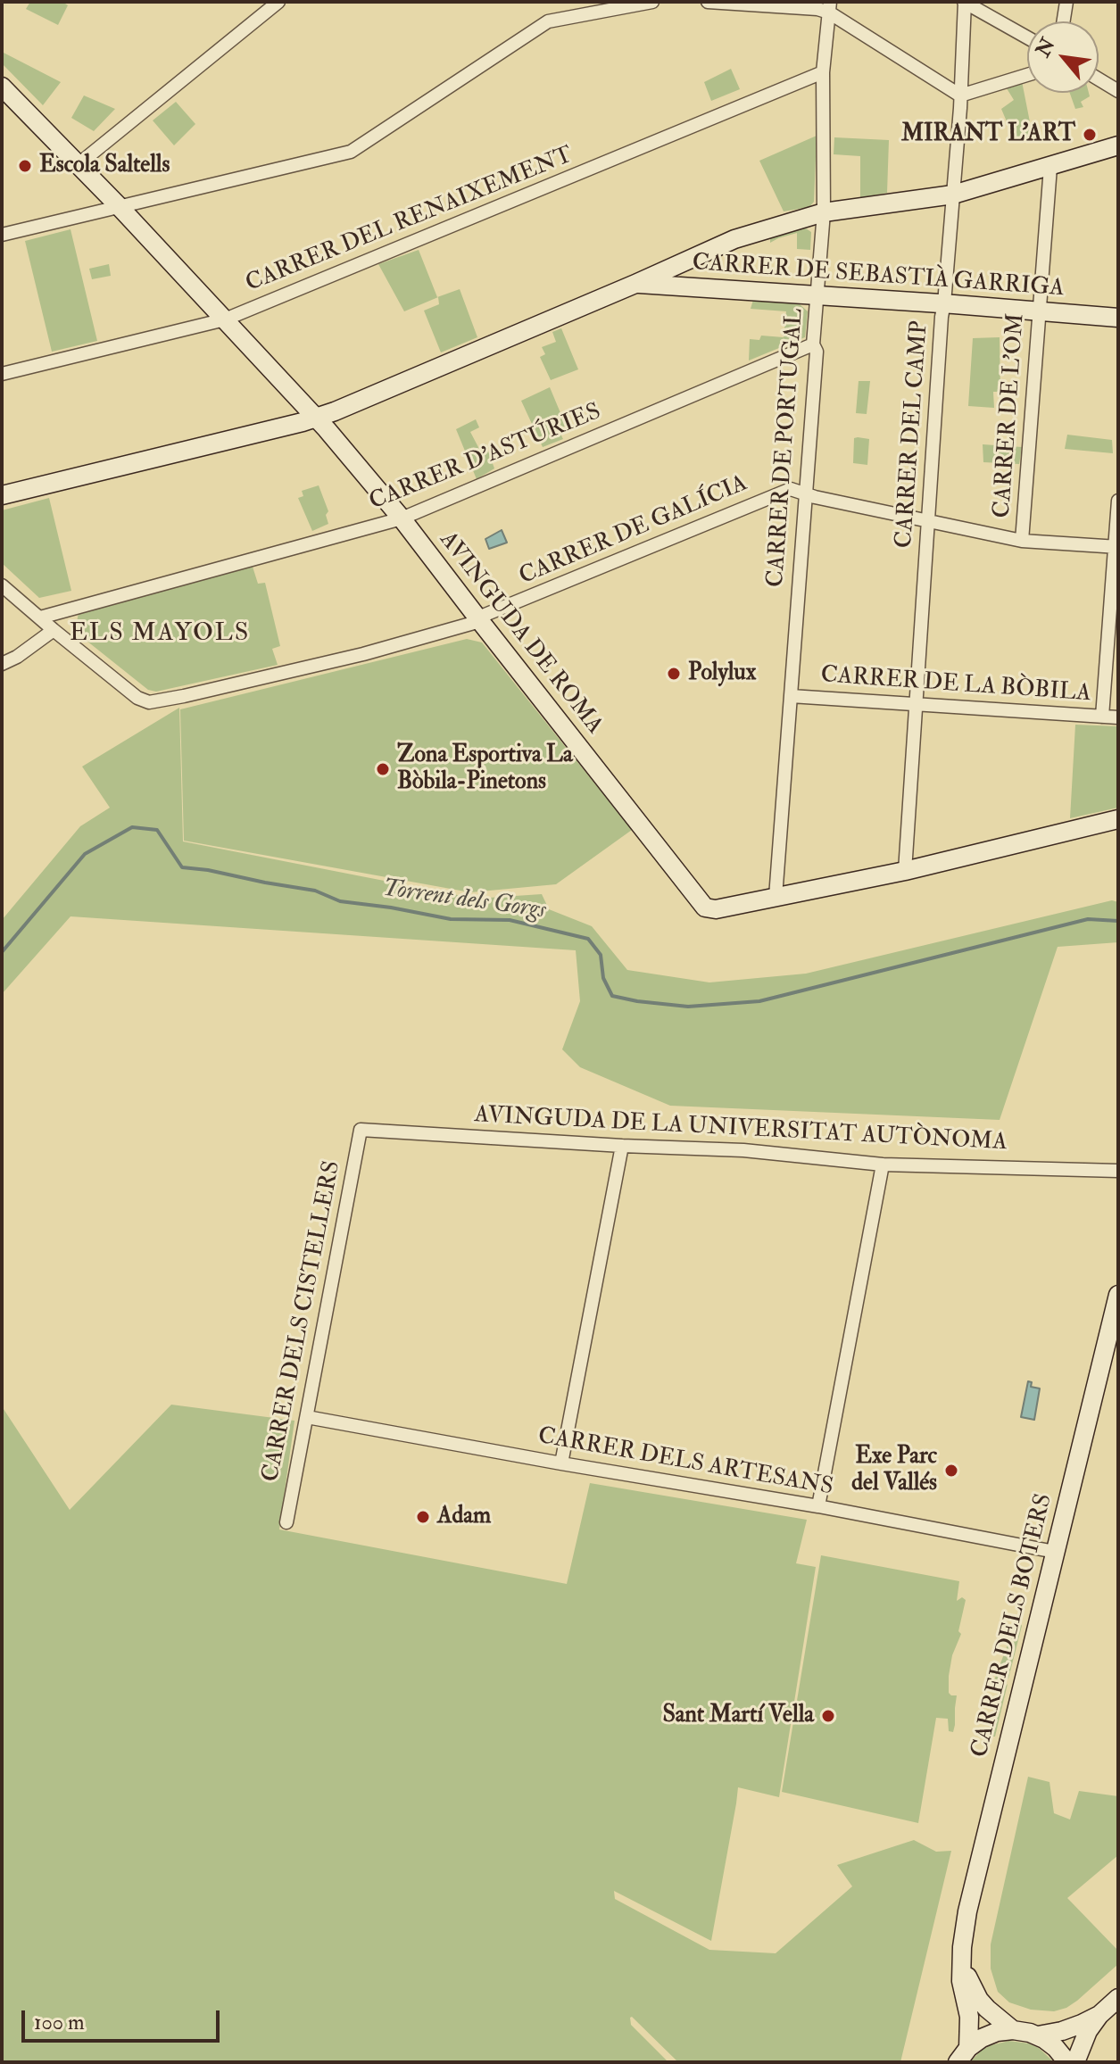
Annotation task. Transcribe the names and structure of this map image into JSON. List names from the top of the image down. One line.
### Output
{"streets":{"street":["CARRER DEL RENAIXEMENT","CARRER DE SEBASTIÀ GARRIGA","CARRER DE L'OM","CARRER DEL CAMP","CARRER DE PORTUGAL","CARRER D'ASTÚRIES","CARRER DE GALÍCIA","AVINGUDA DE ROMA","CARRER DE LA BÒBILA","AVINGUDA DE LA UNIVERSITAT AUTÒNOMA","CARRER DELS CISTELLERS","CARRER DELS ARTESANS","CARRER DELS BOTERS"]},"crossings":[["CARRER DEL RENAIXEMENT","CARRER DE PORTUGAL"],["CARRER DEL RENAIXEMENT","AVINGUDA DE ROMA"],["CARRER DE SEBASTIÀ GARRIGA","CARRER DE L'OM"],["CARRER DE SEBASTIÀ GARRIGA","CARRER DEL CAMP"],["CARRER DE SEBASTIÀ GARRIGA","CARRER DE PORTUGAL"],["CARRER DEL CAMP","AVINGUDA DE ROMA"],["CARRER DEL CAMP","CARRER DE LA BÒBILA"],["CARRER DE PORTUGAL","CARRER D'ASTÚRIES"],["CARRER DE PORTUGAL","CARRER DE GALÍCIA"],["CARRER DE PORTUGAL","AVINGUDA DE ROMA"],["CARRER DE PORTUGAL","CARRER DE LA BÒBILA"],["CARRER D'ASTÚRIES","CARRER DE GALÍCIA"],["CARRER D'ASTÚRIES","AVINGUDA DE ROMA"],["CARRER DE GALÍCIA","AVINGUDA DE ROMA"],["AVINGUDA DE LA UNIVERSITAT AUTÒNOMA","CARRER DELS CISTELLERS"],["CARRER DELS CISTELLERS","CARRER DELS ARTESANS"],["CARRER DELS ARTESANS","CARRER DELS BOTERS"]],"districts":["ELS MAYOLS"],"water":["Torrent dels Gorgs"],"places":["MIRANT L'ART","Escola Saltells","Polylux","Zona Esportiva La Bòbila-Pinetons","Exe Parc del Vallés","Adam","Sant Martí Vella"],"scale_bar":"100 m","north":"top left"}
